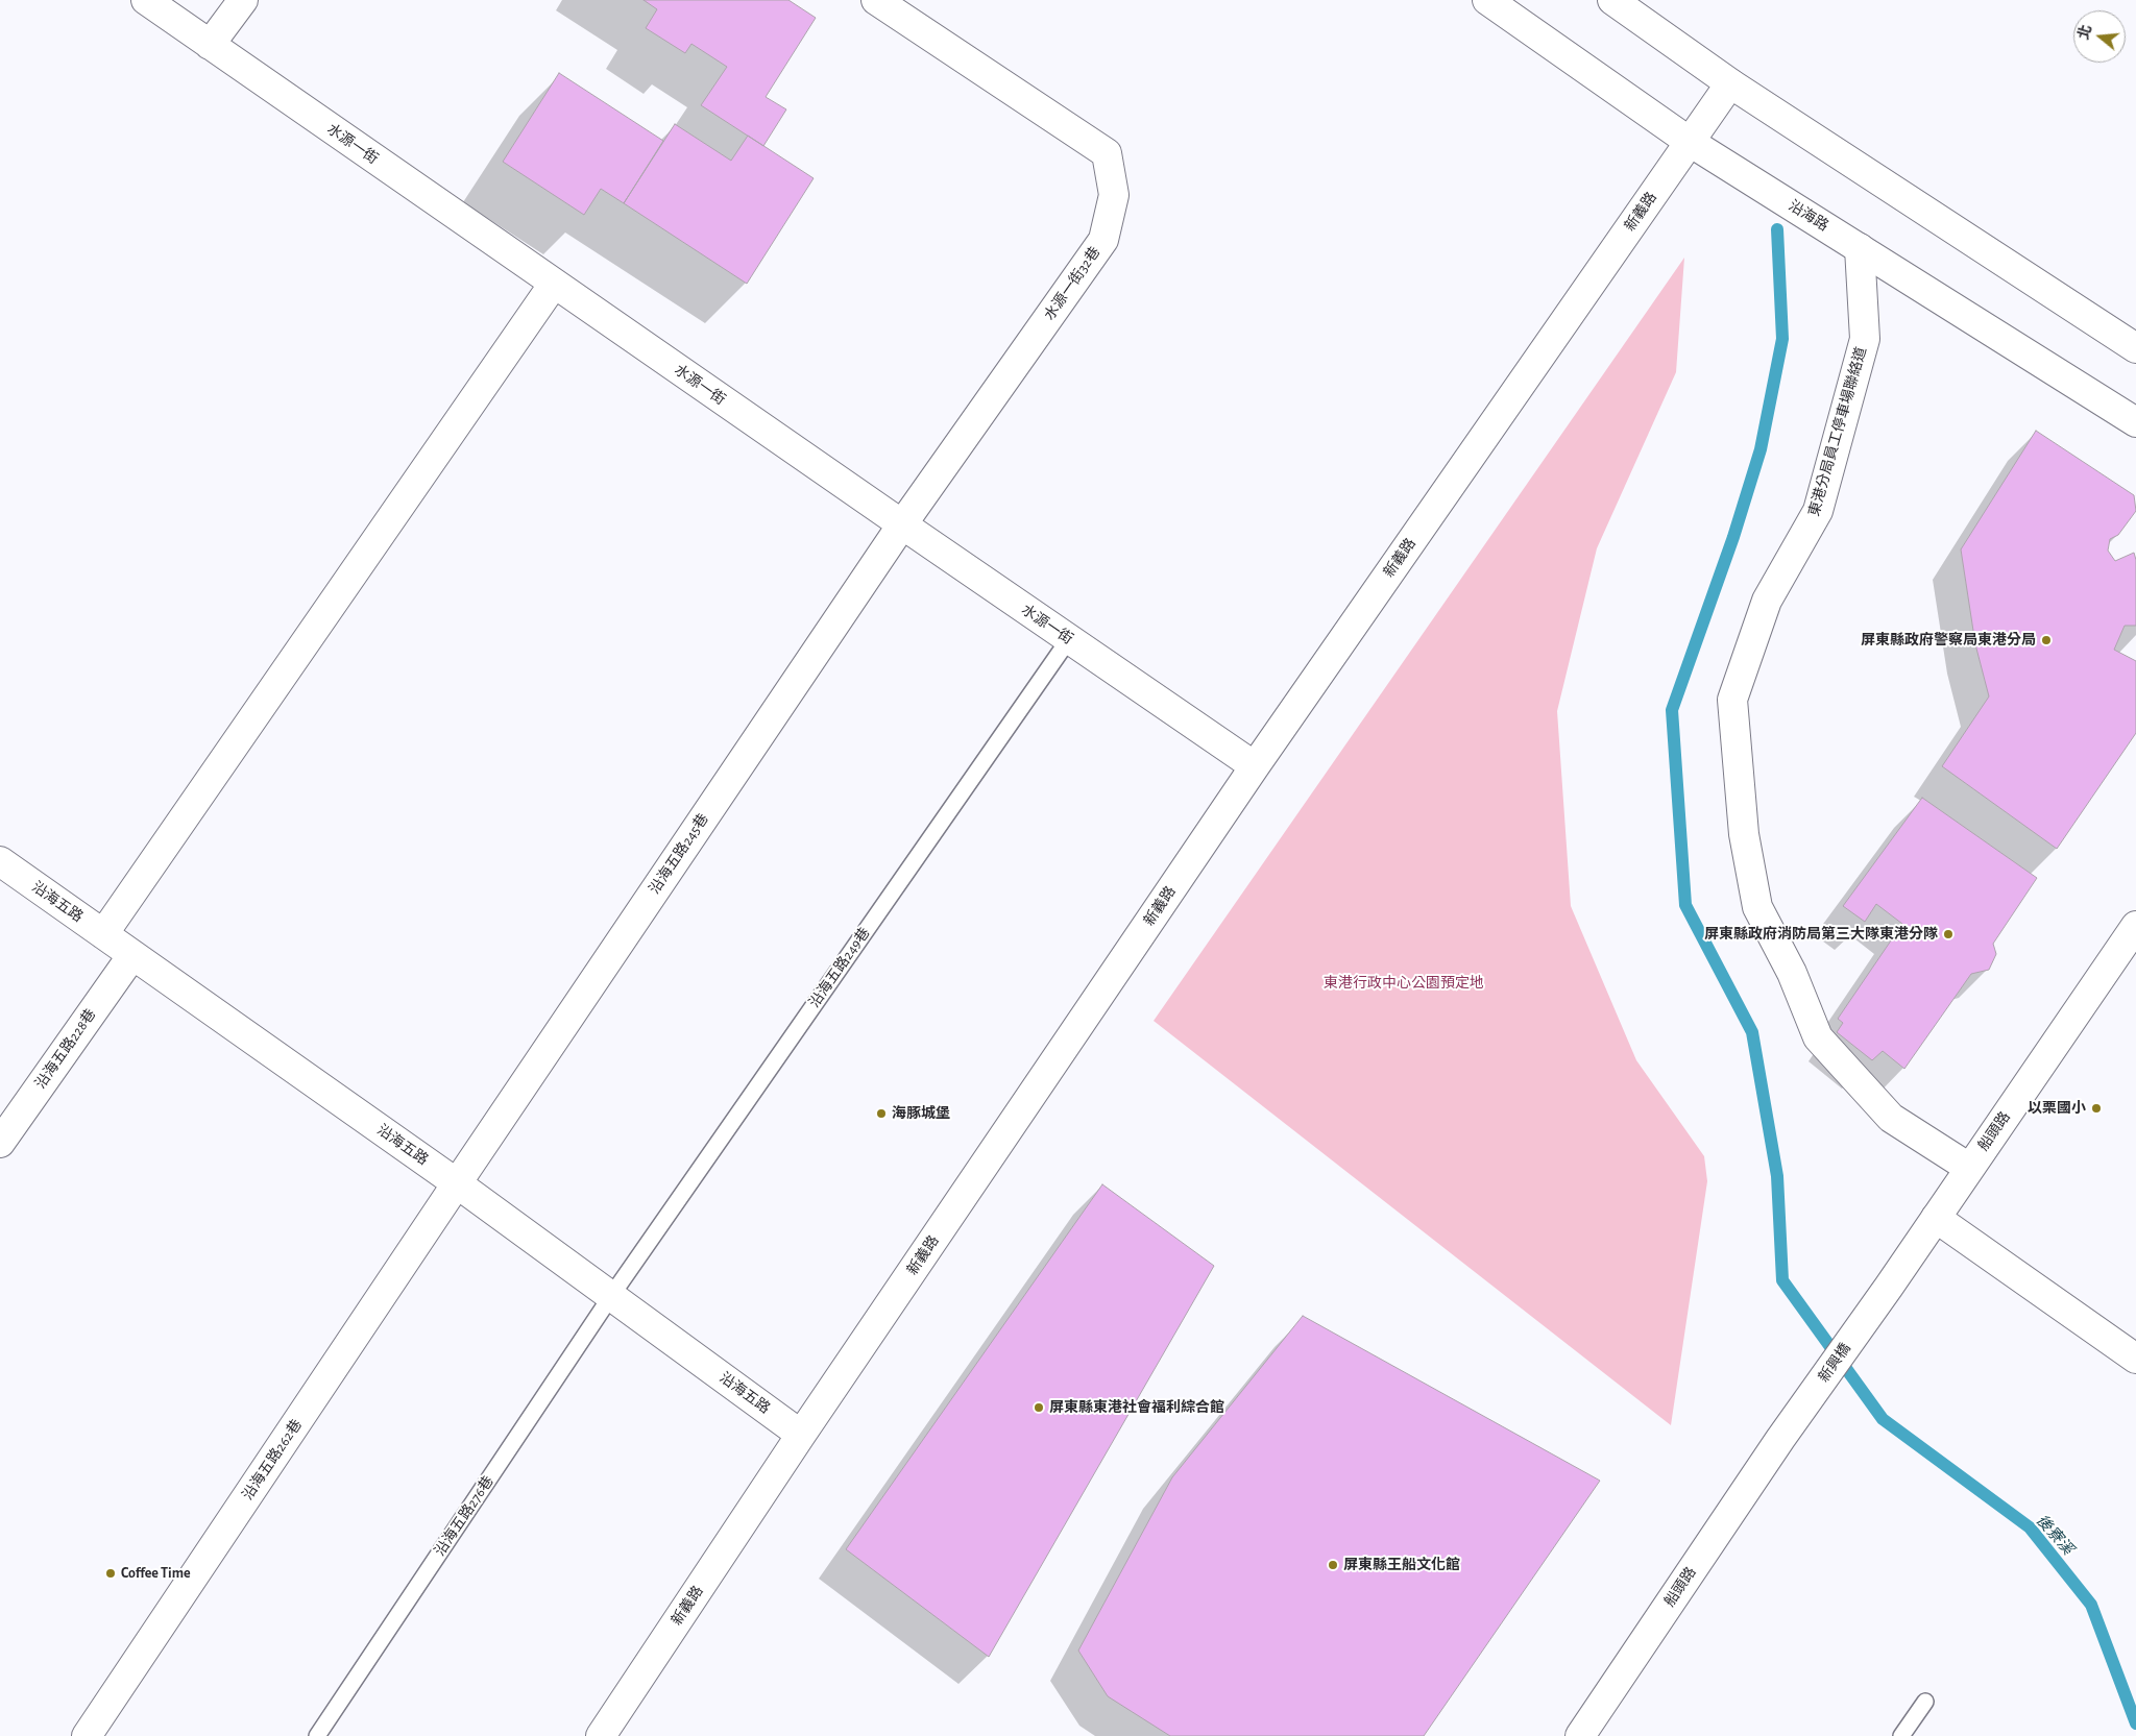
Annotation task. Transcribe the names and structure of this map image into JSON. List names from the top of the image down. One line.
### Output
{"streets":{"street":["水源一街","新義路","沿海路","水源一街32巷","東港分局員工停車場聯絡道","沿海五路245巷","沿海五路","沿海五路228巷","船頭路","新興橋","沿海五路262巷"],"lane":["沿海五路249巷","沿海五路276巷"]},"crossings":[["水源一街","新義路"],["水源一街","水源一街32巷"],["水源一街","沿海五路245巷"],["水源一街","沿海五路249巷"],["新義路","沿海路"],["新義路","沿海五路"],["沿海路","東港分局員工停車場聯絡道"],["水源一街32巷","沿海五路245巷"],["東港分局員工停車場聯絡道","船頭路"],["沿海五路245巷","沿海五路"],["沿海五路245巷","沿海五路262巷"],["沿海五路","沿海五路249巷"],["沿海五路","沿海五路228巷"],["沿海五路","沿海五路262巷"],["沿海五路","沿海五路276巷"],["沿海五路249巷","沿海五路276巷"],["船頭路","新興橋"]],"water":["後寮溪"],"parks":["東港行政中心公園預定地"],"places":["屏東縣政府警察局東港分局","屏東縣政府消防局第三大隊東港分隊","以栗國小","海豚城堡","屏東縣東港社會福利綜合館","屏東縣王船文化館","Coffee Time"],"north":"left"}
